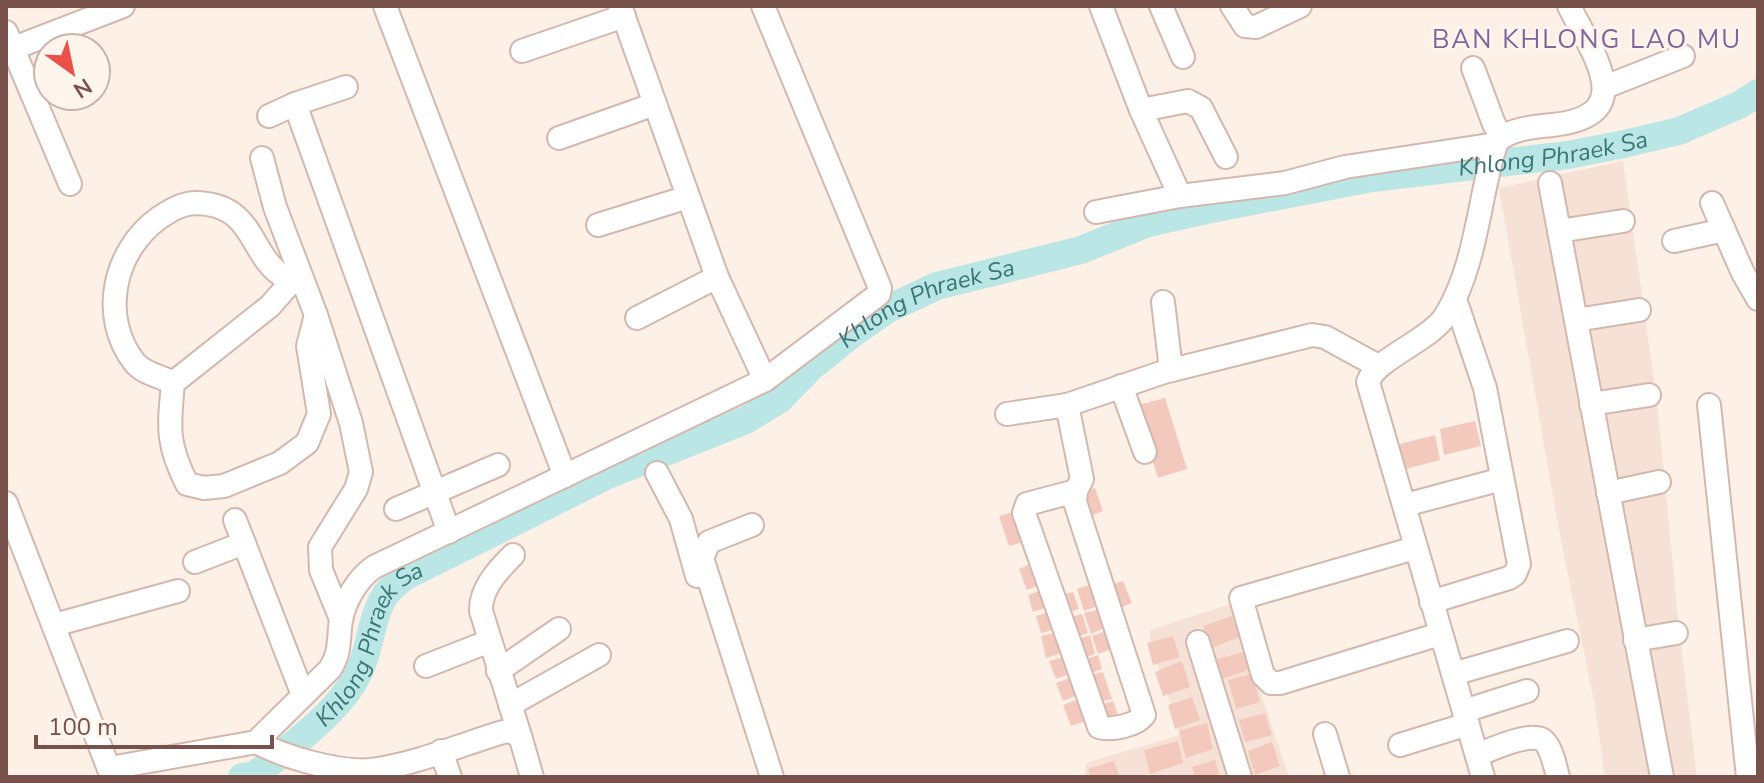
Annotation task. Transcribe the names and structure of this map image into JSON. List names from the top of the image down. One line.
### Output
{"districts":["BAN KHLONG LAO MU"],"water":["Khlong Phraek Sa"],"scale_bar":"100 m","north":"bottom right"}
